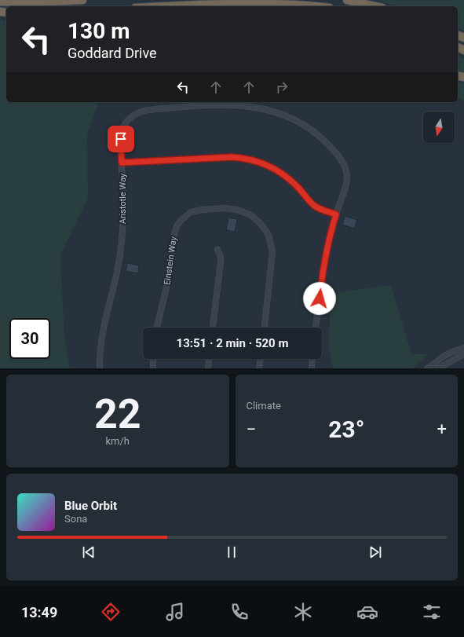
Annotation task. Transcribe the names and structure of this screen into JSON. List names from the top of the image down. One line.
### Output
{"streets":{"street":["Aristotle Way","Einstein Way"]},"north":"bottom","page":{"turn":["130 m","Goddard Drive"],"limit":"30","trip":"13:51 · 2 min · 520 m","tile":[["22","km/h"],"Climate"],"heat":["−","23°","+"],"song":["Blue Orbit","Sona"],"tabs":"13:49"}}
